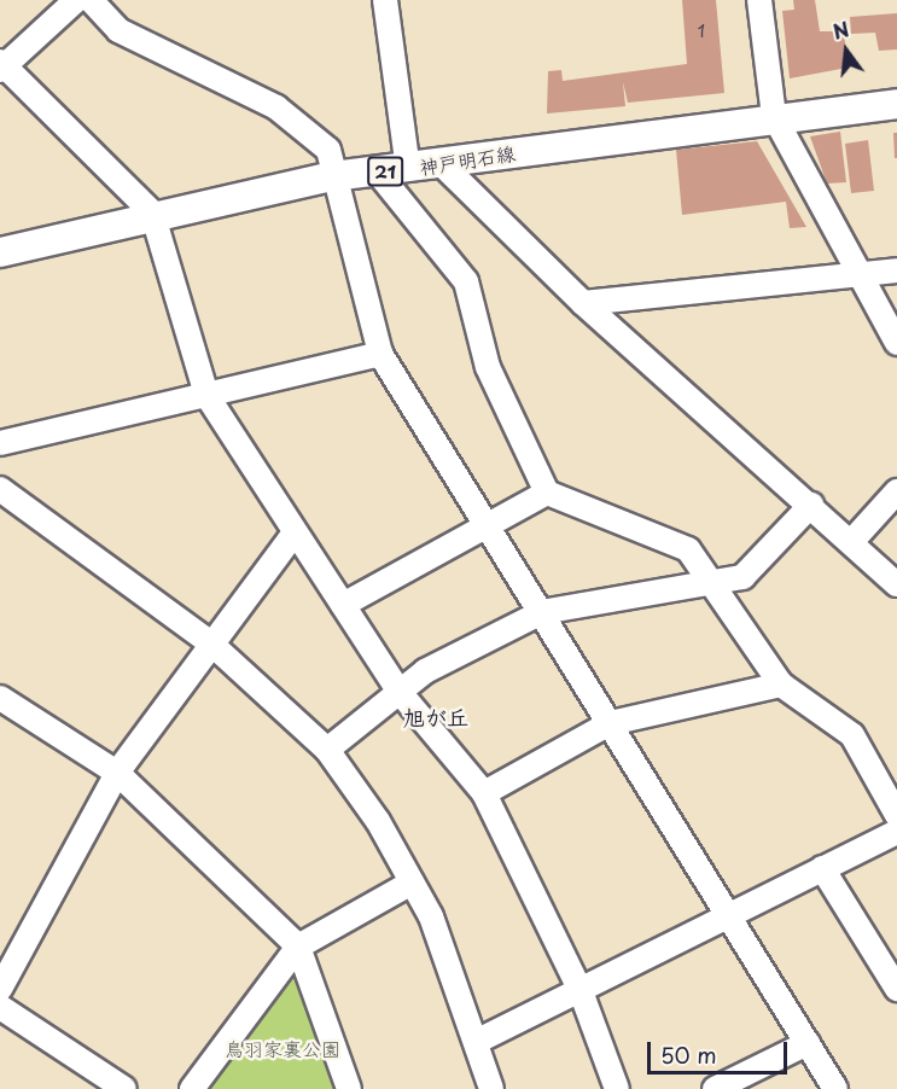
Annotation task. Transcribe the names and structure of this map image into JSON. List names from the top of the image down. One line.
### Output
{"streets":{"main road":["神戸明石線","21"]},"districts":["旭が丘"],"parks":["鳥羽家裏公園"],"house_numbers":["1"],"scale_bar":"50 m","north":"top"}
